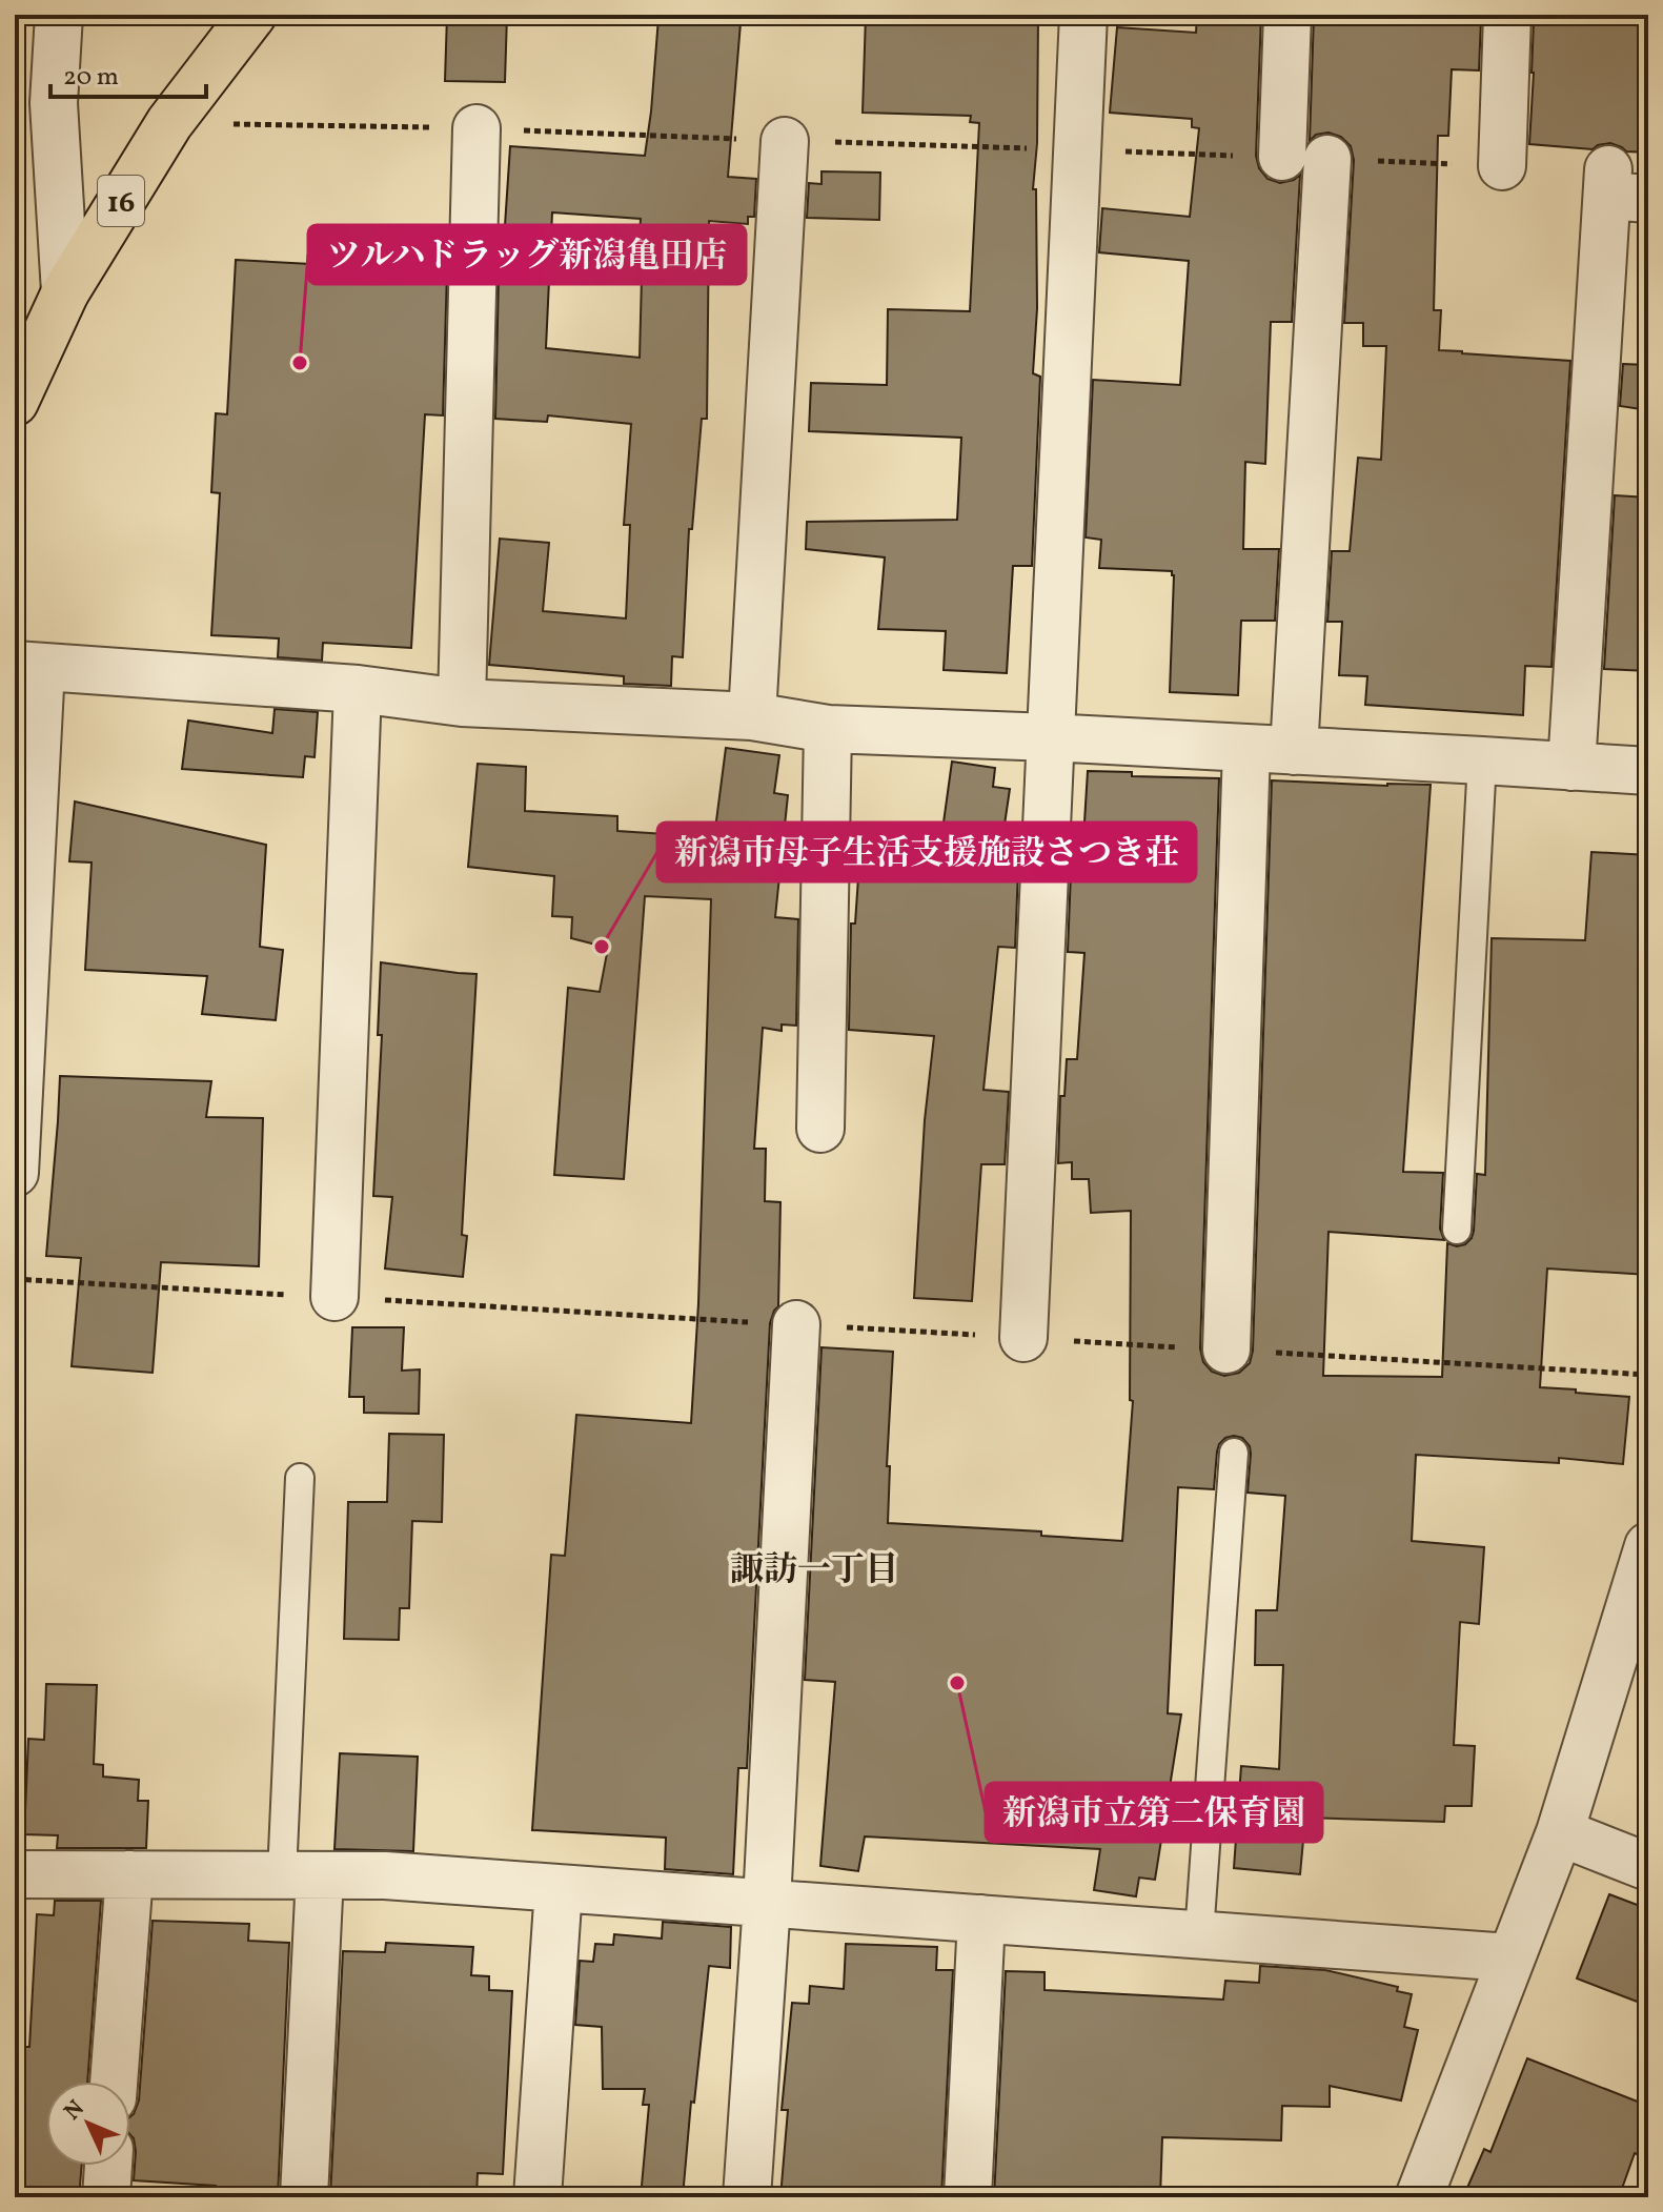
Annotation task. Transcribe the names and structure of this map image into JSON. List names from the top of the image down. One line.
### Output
{"streets":{"main road":["16"]},"districts":["諏訪一丁目"],"places":["ツルハドラッグ新潟亀田店","新潟市母子生活支援施設さつき荘","新潟市立第二保育園"],"scale_bar":"20 m","north":"top left"}
